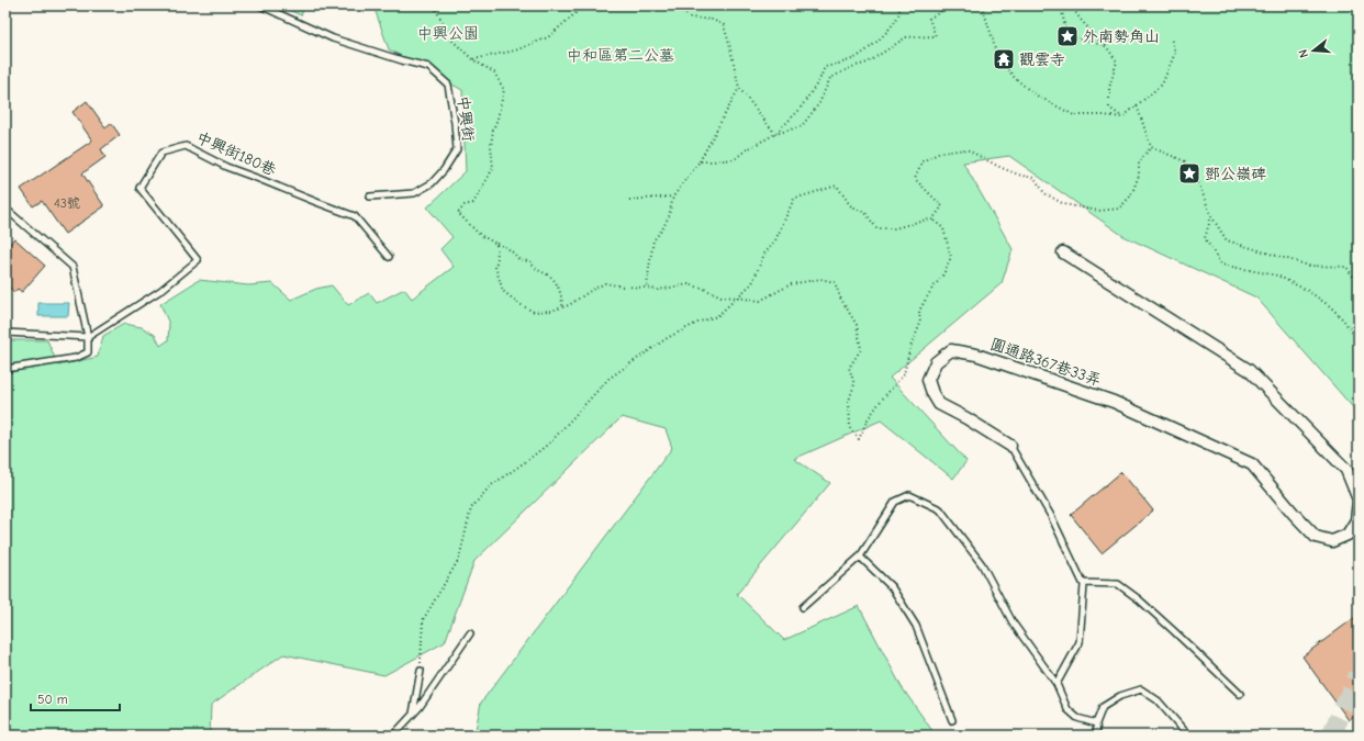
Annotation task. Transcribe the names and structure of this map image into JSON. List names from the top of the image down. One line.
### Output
{"streets":{"street":["圓通路367巷33弄"],"lane":["中興街","中興街180巷"]},"parks":["中興公園","中和區第二公墓"],"places":{"place":["外南勢角山","鄧公嶺碑"],"temple":["觀雲寺"]},"house_numbers":["43號"],"scale_bar":"50 m","north":"left"}
